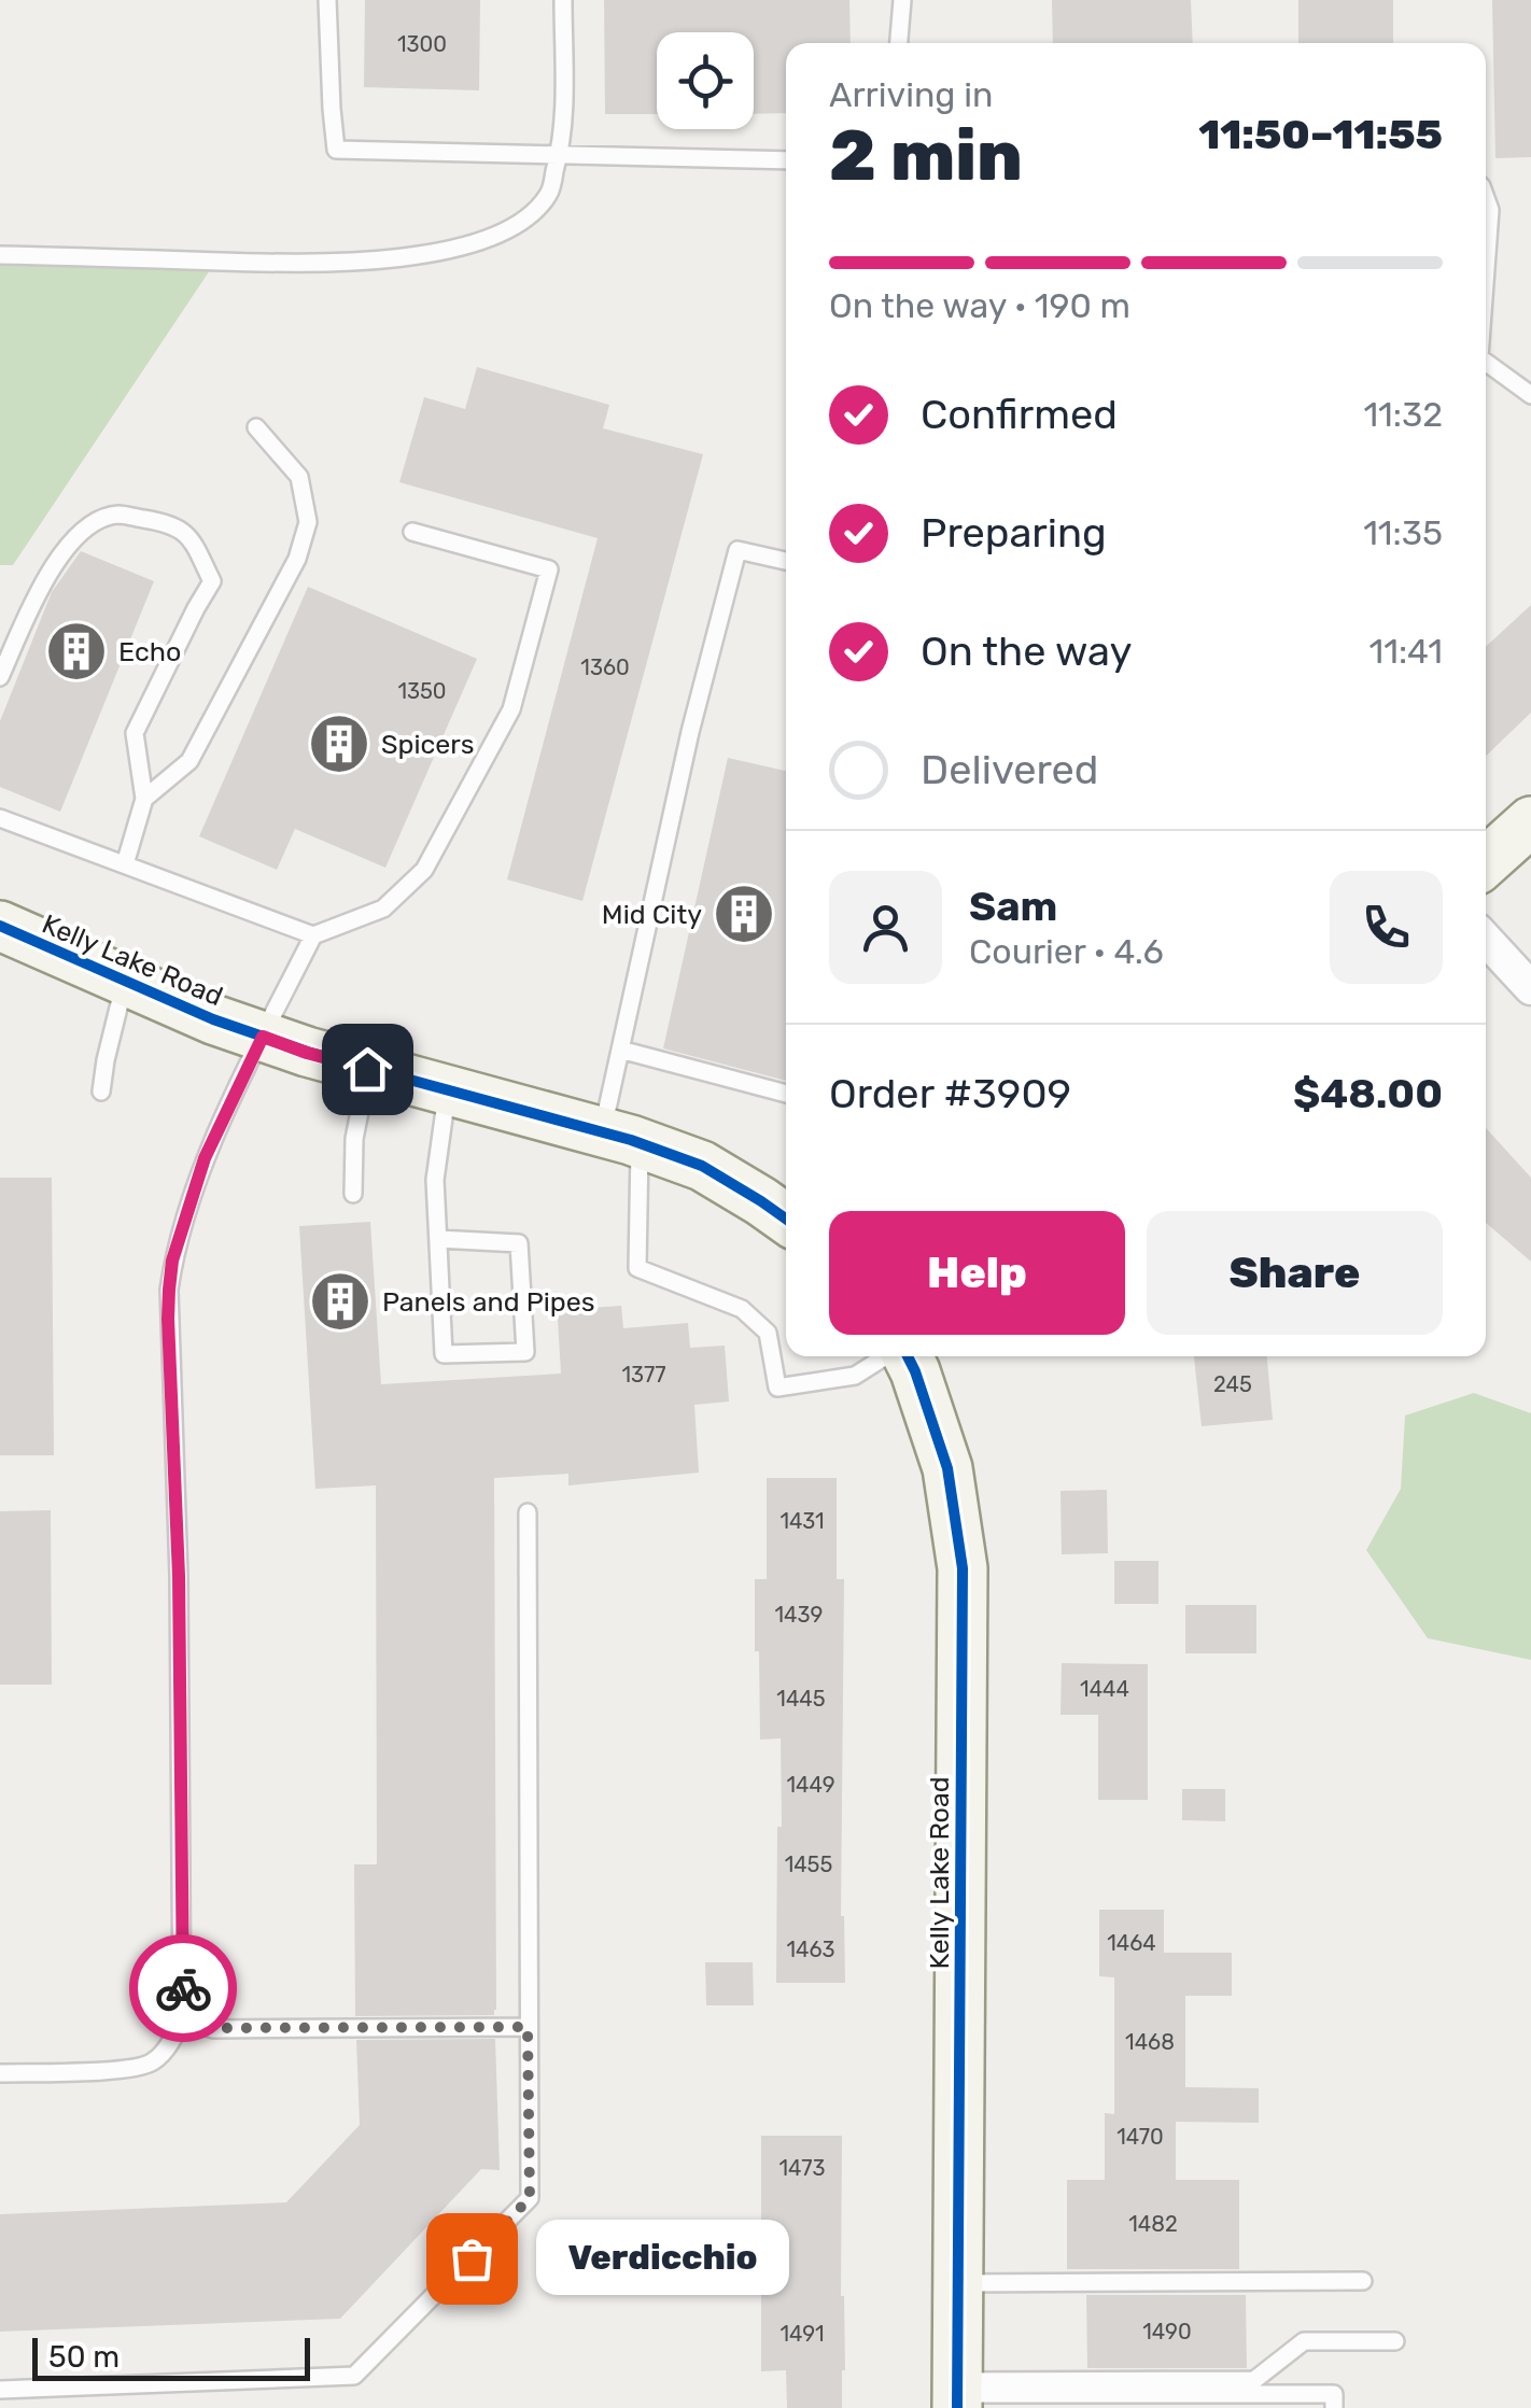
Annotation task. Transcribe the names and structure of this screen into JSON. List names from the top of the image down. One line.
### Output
{"streets":{"street":["Kelly Lake Road"]},"places":{"building":["Echo","Spicers","Mid City","Panels and Pipes"],"other":["Verdicchio"]},"house_numbers":["1300","1360","1350","1377","245","1431","1439","1444","1445","1449","1455","1464","1463","1468","1470","1473","1482","1490","1491"],"scale_bar":"50 m","page":{"heading":["2 min","Arriving in","11:50–11:55"],"panel":["Sam","Courier · 4.6","Order #3909","$48.00"],"bar":"On the way · 190 m","list":[["Confirmed","11:32"],["Preparing","11:35"],["On the way","11:41"],"Delivered"],"buttons":["Help","Share"],"bubble":"Verdicchio","scale":"50 m"}}
